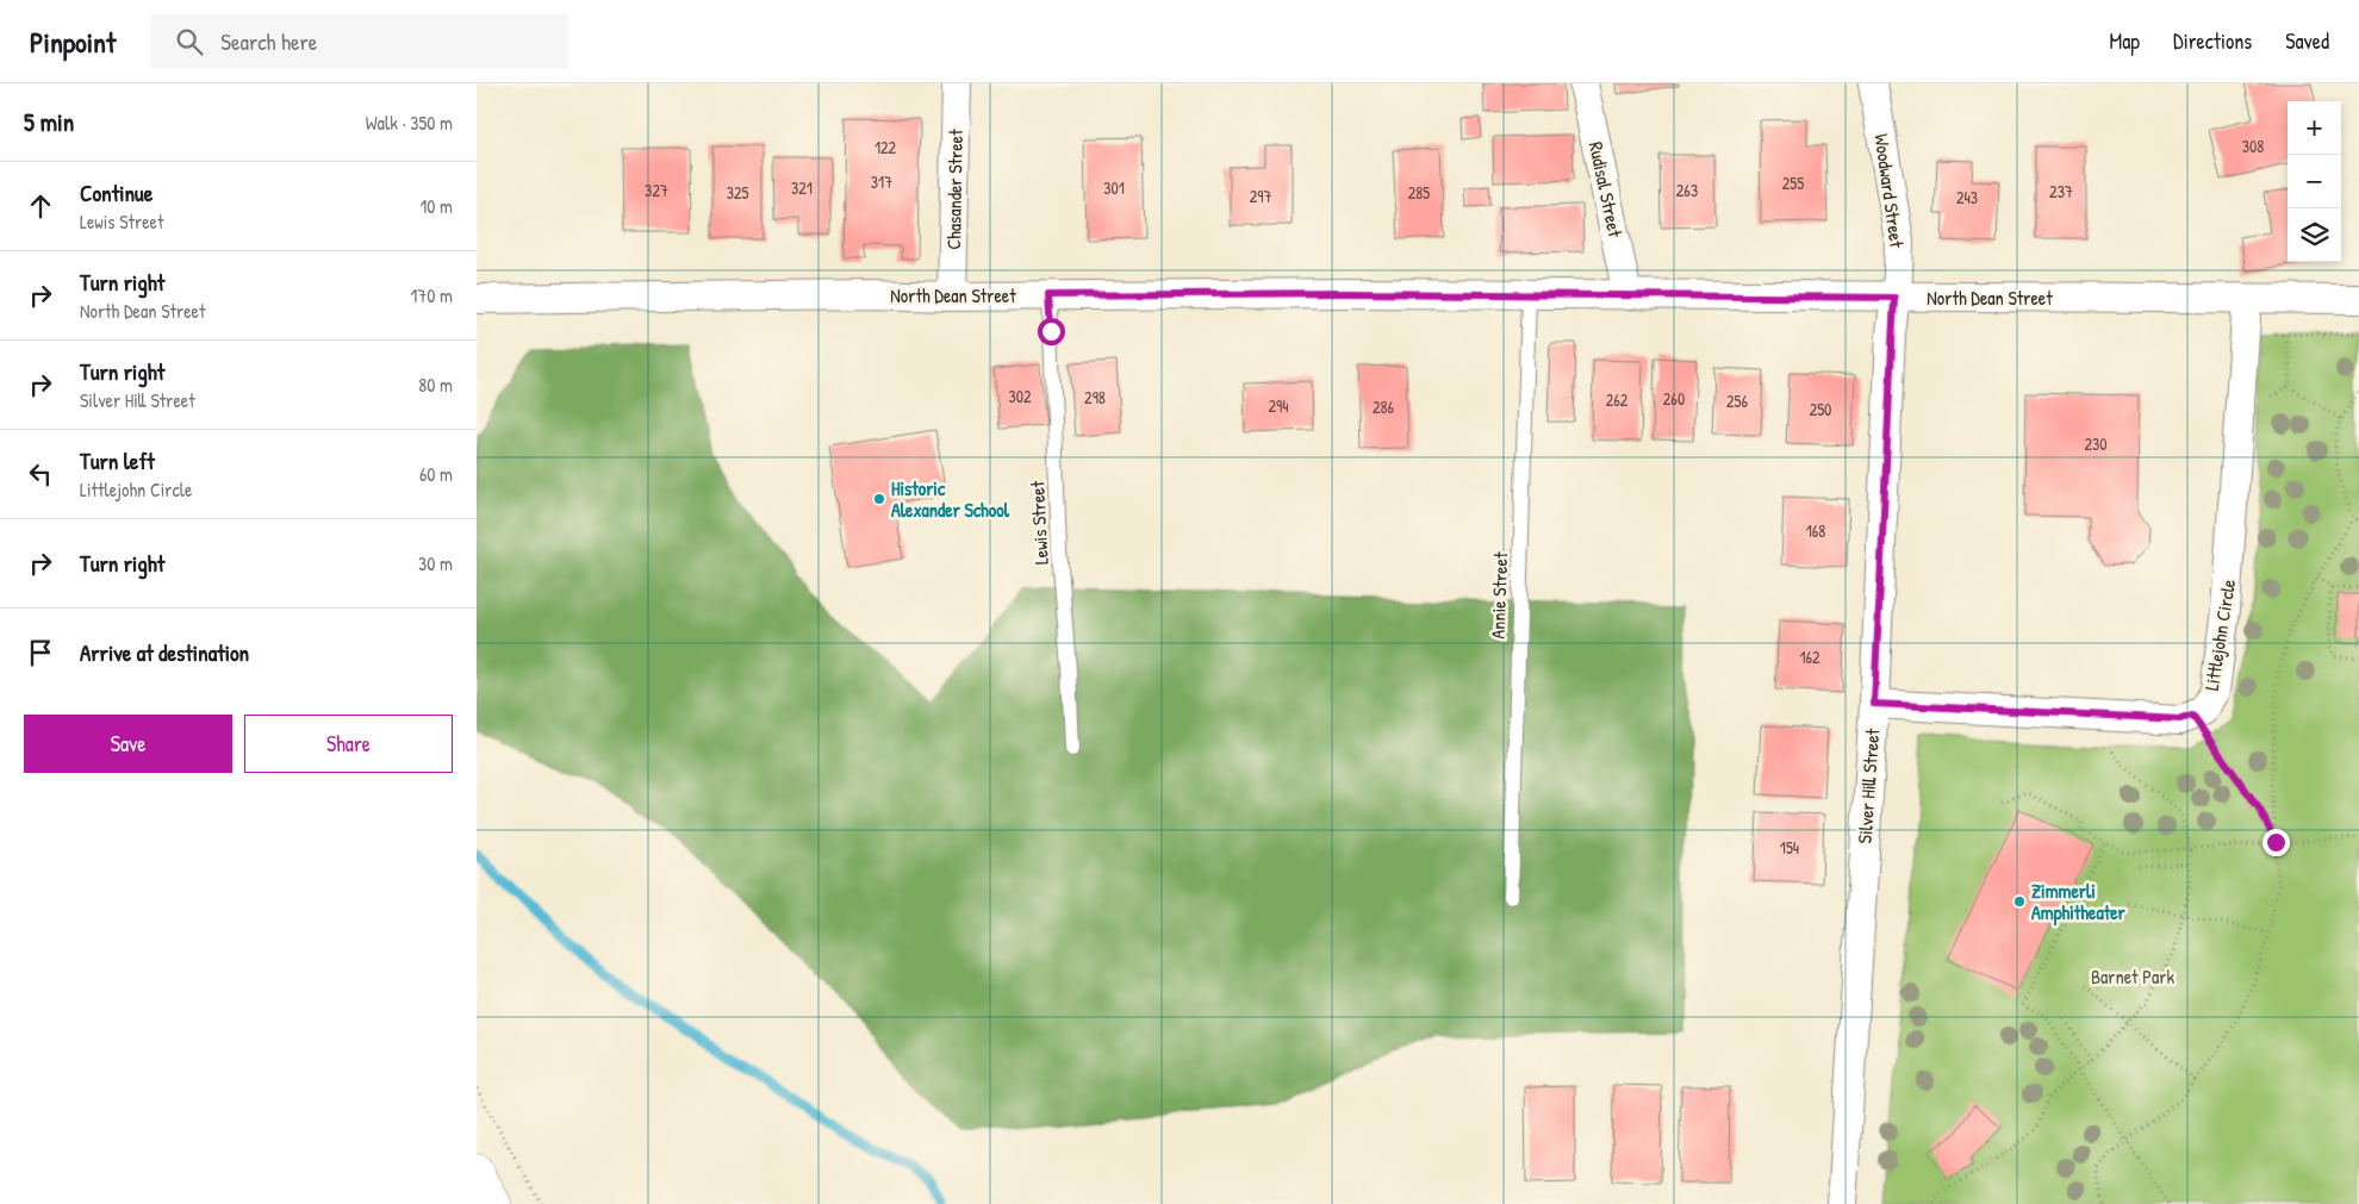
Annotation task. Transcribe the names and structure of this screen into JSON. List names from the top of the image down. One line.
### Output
{"streets":{"street":["Chasander Street","Rudisal Street","Woodward Street","North Dean Street","Littlejohn Circle","Silver Hill Street"],"lane":["Lewis Street","Annie Street"]},"crossings":[["Chasander Street","North Dean Street"],["Rudisal Street","North Dean Street"],["Woodward Street","North Dean Street"],["Woodward Street","Silver Hill Street"],["North Dean Street","Lewis Street"],["North Dean Street","Annie Street"],["North Dean Street","Littlejohn Circle"],["North Dean Street","Silver Hill Street"],["Littlejohn Circle","Silver Hill Street"]],"parks":["Barnet Park"],"places":["Historic Alexander School","Zimmerli Amphitheater"],"house_numbers":["308","122","317","255","321","301","327","263","237","325","285","297","243","302","298","260","262","256","294","286","250","230","168","162","154"],"page":{"header":"Pinpoint","search":"Search here","nav":["Map","Directions","Saved"],"heading":["5 min","Walk · 350 m"],"map_buttons":["+","−"],"list":[["Continue","Lewis Street","10 m"],["Turn right","North Dean Street","170 m"],["Turn right","Silver Hill Street","80 m"],["Turn left","Littlejohn Circle","60 m"],["Turn right","30 m"],"Arrive at destination"],"buttons":["Save","Share"]}}
